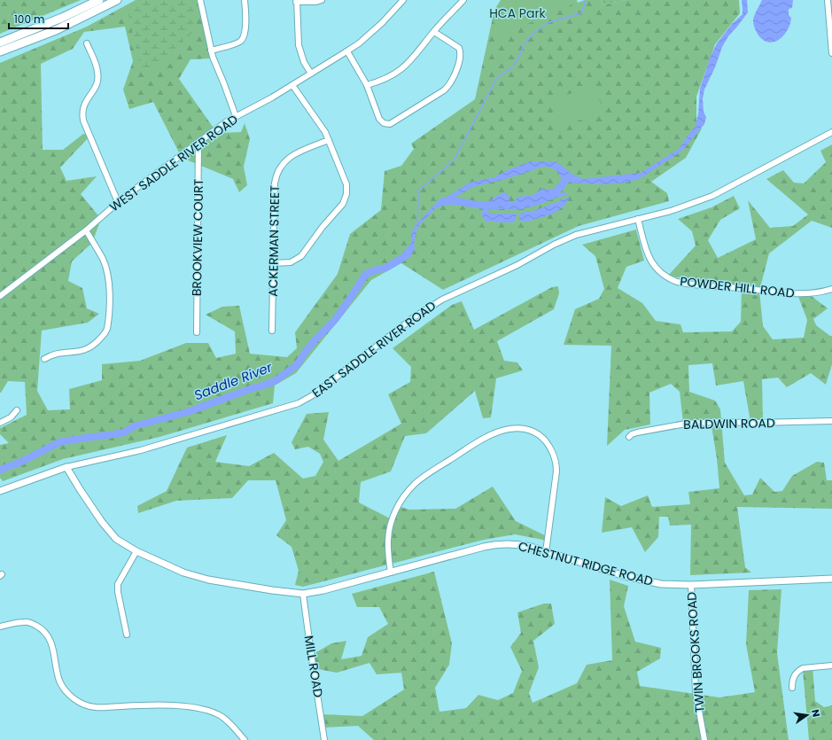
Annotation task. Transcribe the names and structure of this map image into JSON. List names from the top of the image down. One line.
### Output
{"streets":{"main road":["EAST SADDLE RIVER ROAD","CHESTNUT RIDGE ROAD"],"street":["WEST SADDLE RIVER ROAD","BROOKVIEW COURT","ACKERMAN STREET","POWDER HILL ROAD","BALDWIN ROAD","TWIN BROOKS ROAD","MILL ROAD"]},"crossings":[["WEST SADDLE RIVER ROAD","BROOKVIEW COURT"],["POWDER HILL ROAD","EAST SADDLE RIVER ROAD"],["EAST SADDLE RIVER ROAD","CHESTNUT RIDGE ROAD"],["CHESTNUT RIDGE ROAD","TWIN BROOKS ROAD"],["CHESTNUT RIDGE ROAD","MILL ROAD"]],"water":["Saddle River"],"parks":["HCA Park"],"scale_bar":"100 m","north":"right"}
